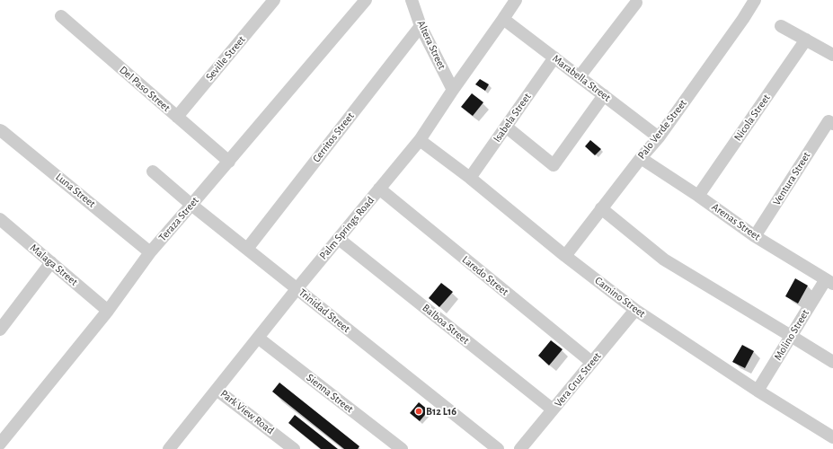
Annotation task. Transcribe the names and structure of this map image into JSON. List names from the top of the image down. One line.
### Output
{"streets":{"street":["Altera Street","Seville Street","Marabella Street","Del Paso Street","Isabela Street","Nicola Street","Palo Verde Street","Cerritos Street","Ventura Street","Luna Street","Teraza Street","Arenas Street","Palm Springs Road","Malaga Street","Laredo Street","Camino Street","Trinidad Street","Balboa Street","Molino Street","Vera Cruz Street","Sienna Street","Park View Road"]},"crossings":[["Altera Street","Cerritos Street"],["Altera Street","Palm Springs Road"],["Seville Street","Del Paso Street"],["Marabella Street","Isabela Street"],["Marabella Street","Palo Verde Street"],["Marabella Street","Palm Springs Road"],["Del Paso Street","Teraza Street"],["Isabela Street","Camino Street"],["Nicola Street","Arenas Street"],["Palo Verde Street","Arenas Street"],["Palo Verde Street","Camino Street"],["Cerritos Street","Trinidad Street"],["Ventura Street","Arenas Street"],["Luna Street","Teraza Street"],["Teraza Street","Malaga Street"],["Teraza Street","Trinidad Street"],["Arenas Street","Molino Street"],["Palm Springs Road","Laredo Street"],["Palm Springs Road","Camino Street"],["Palm Springs Road","Trinidad Street"],["Palm Springs Road","Balboa Street"],["Palm Springs Road","Sienna Street"],["Palm Springs Road","Park View Road"],["Laredo Street","Vera Cruz Street"],["Camino Street","Molino Street"],["Camino Street","Vera Cruz Street"],["Balboa Street","Vera Cruz Street"]],"places":["B12 L16"]}
